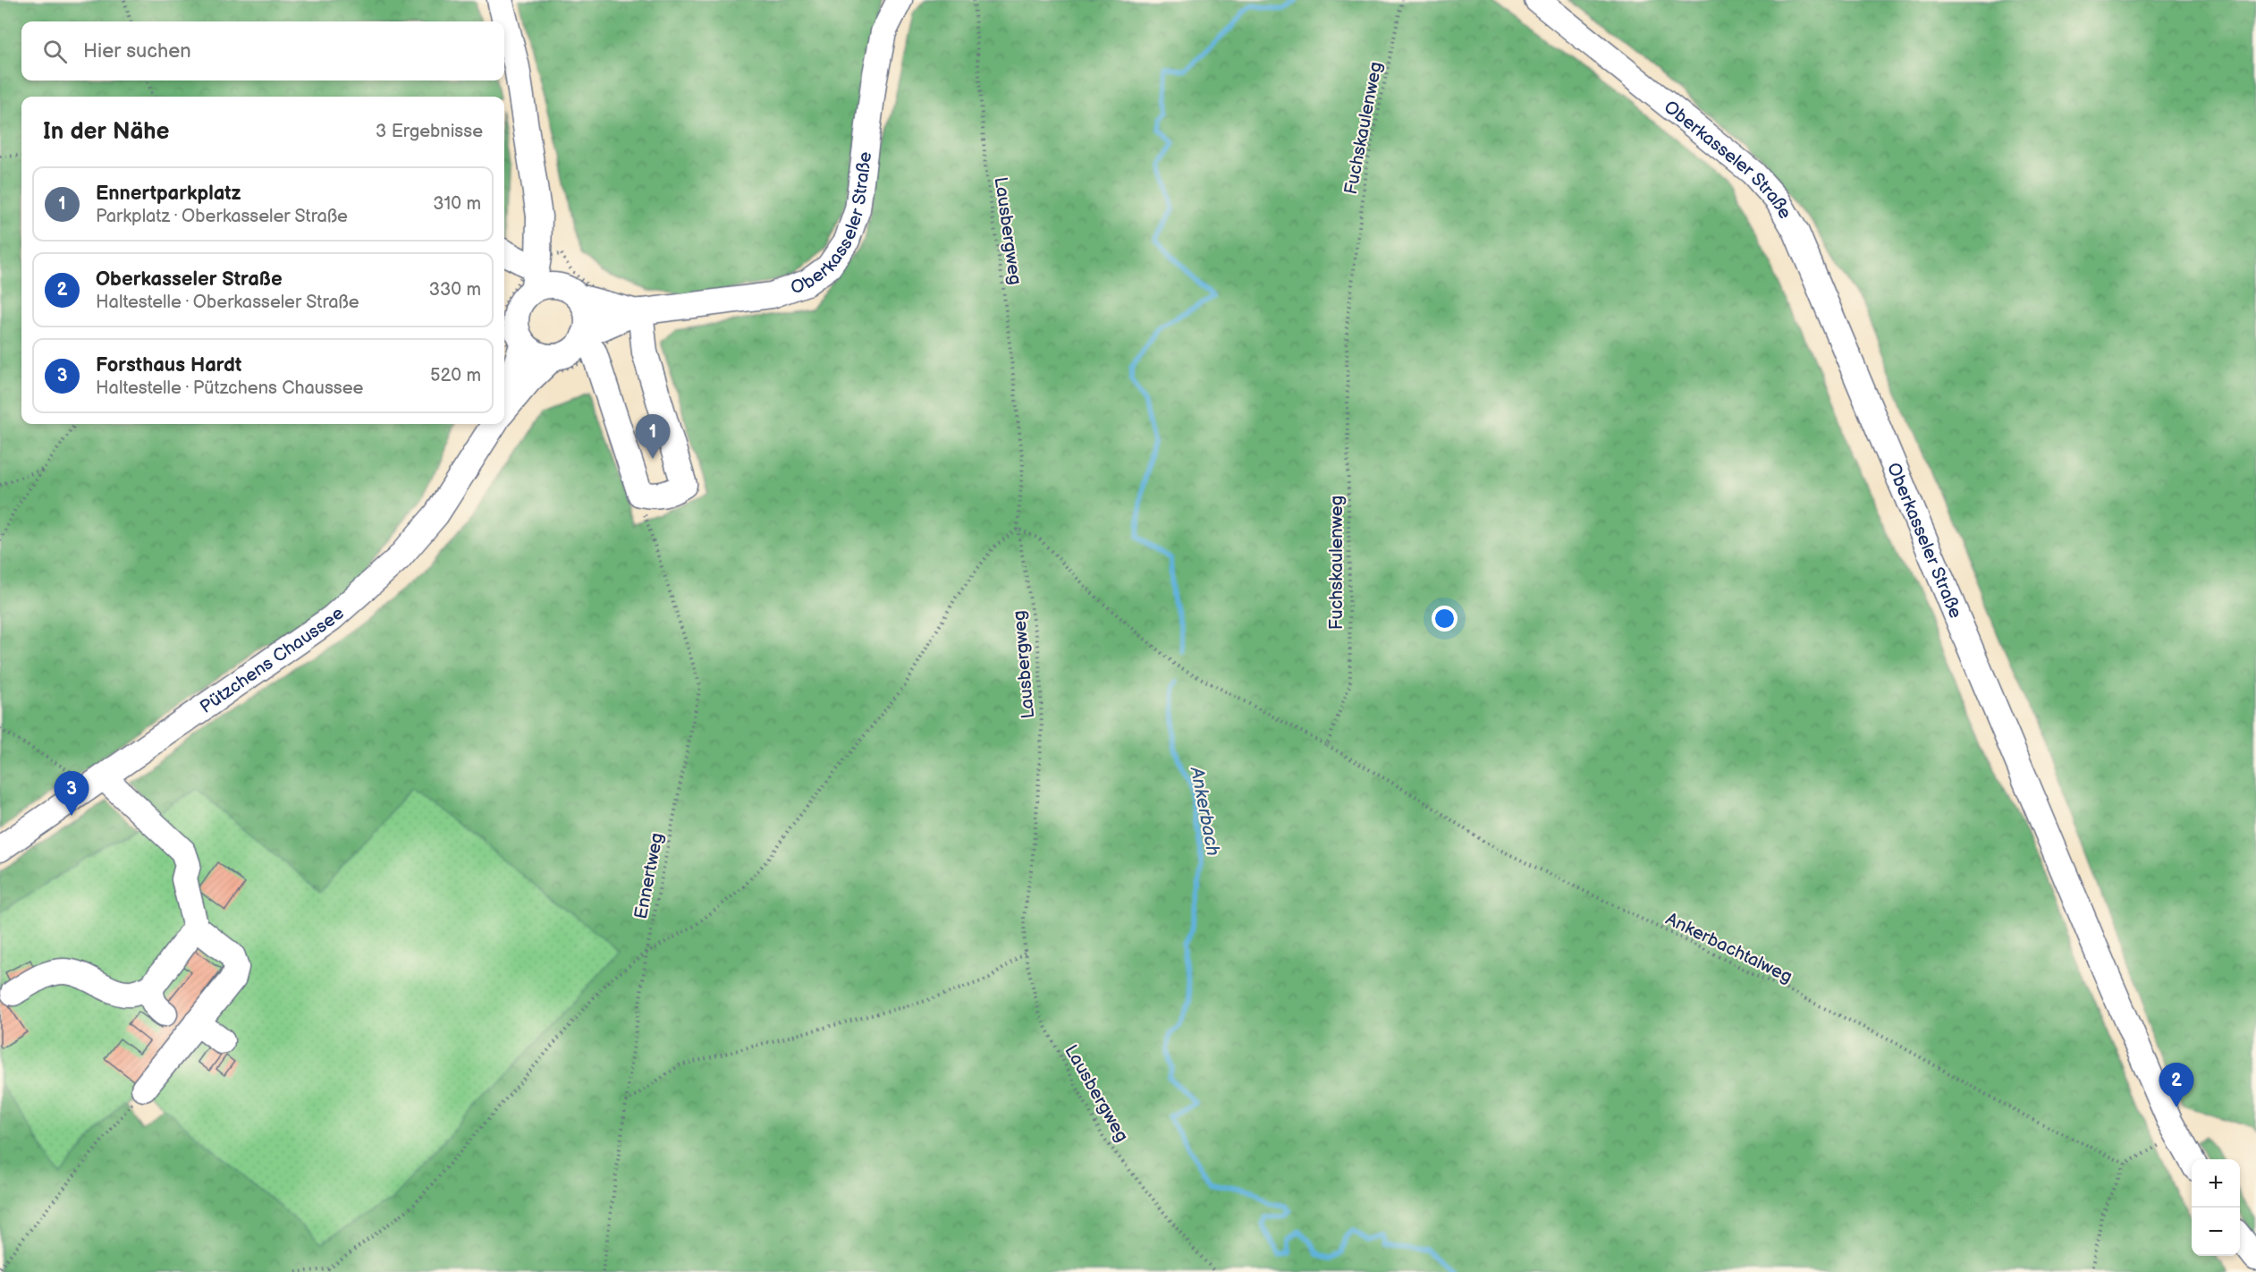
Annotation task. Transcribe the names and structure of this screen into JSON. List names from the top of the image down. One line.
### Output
{"streets":{"street":["Oberkasseler Straße","Pützchens Chaussee"],"path":["Fuchskaulenweg","Lausbergweg","Ennertweg","Ankerbachtalweg"]},"crossings":[["Fuchskaulenweg","Ankerbachtalweg"]],"water":["Ankerbach"],"page":{"search":"Hier suchen","heading":["In der Nähe","3 Ergebnisse"],"list":[{"mark":"1","name":"Ennertparkplatz","note":"Parkplatz · Oberkasseler Straße","value":"310 m"},{"mark":"2","name":"Oberkasseler Straße","note":"Haltestelle · Oberkasseler Straße","value":"330 m"},{"mark":"3","name":"Forsthaus Hardt","note":"Haltestelle · Pützchens Chaussee","value":"520 m"}],"pins":["1","3","2"],"map_buttons":["+","−"]}}
